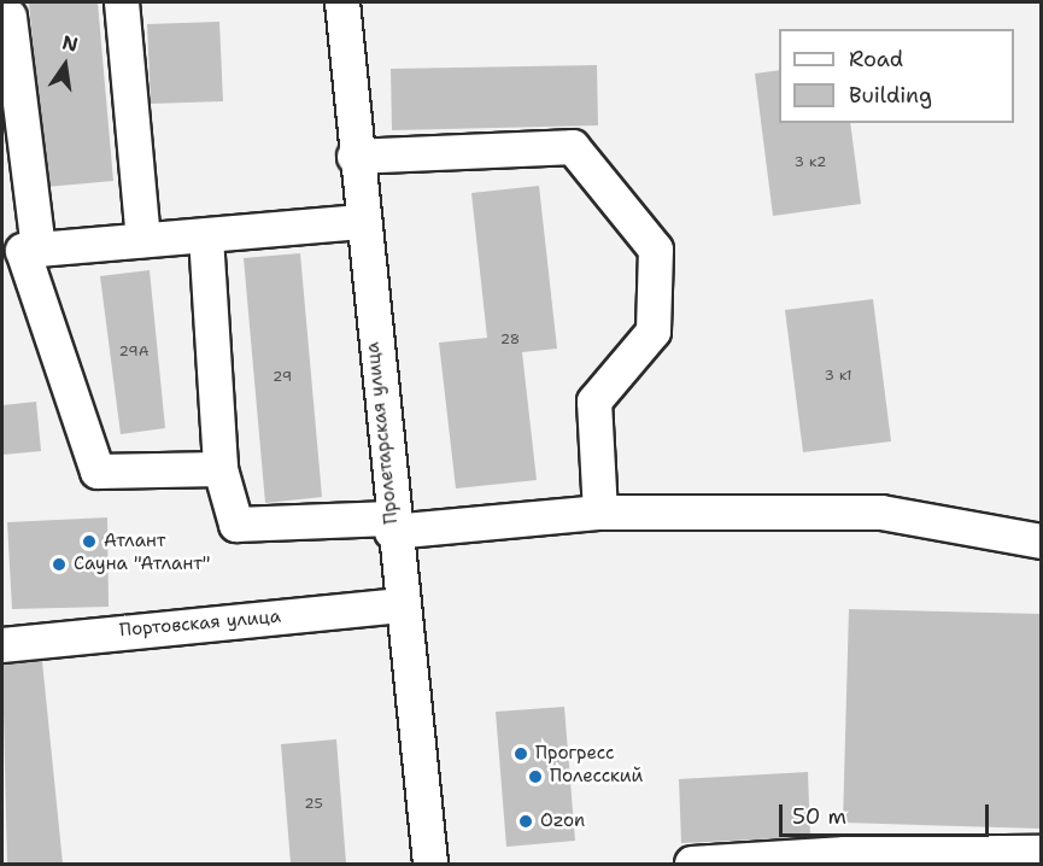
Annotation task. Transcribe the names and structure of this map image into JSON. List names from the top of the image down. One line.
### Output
{"streets":{"street":["Пролетарская улица","Портовская улица"]},"crossings":[["Пролетарская улица","Портовская улица"]],"places":["Атлант","Сауна \"Атлант\"","Прогресс","Полесский","Ozon"],"house_numbers":["3 к2","28","29А","3 к1","29","25"],"legend":["Road","Building"],"scale_bar":"50 m","north":"top"}
